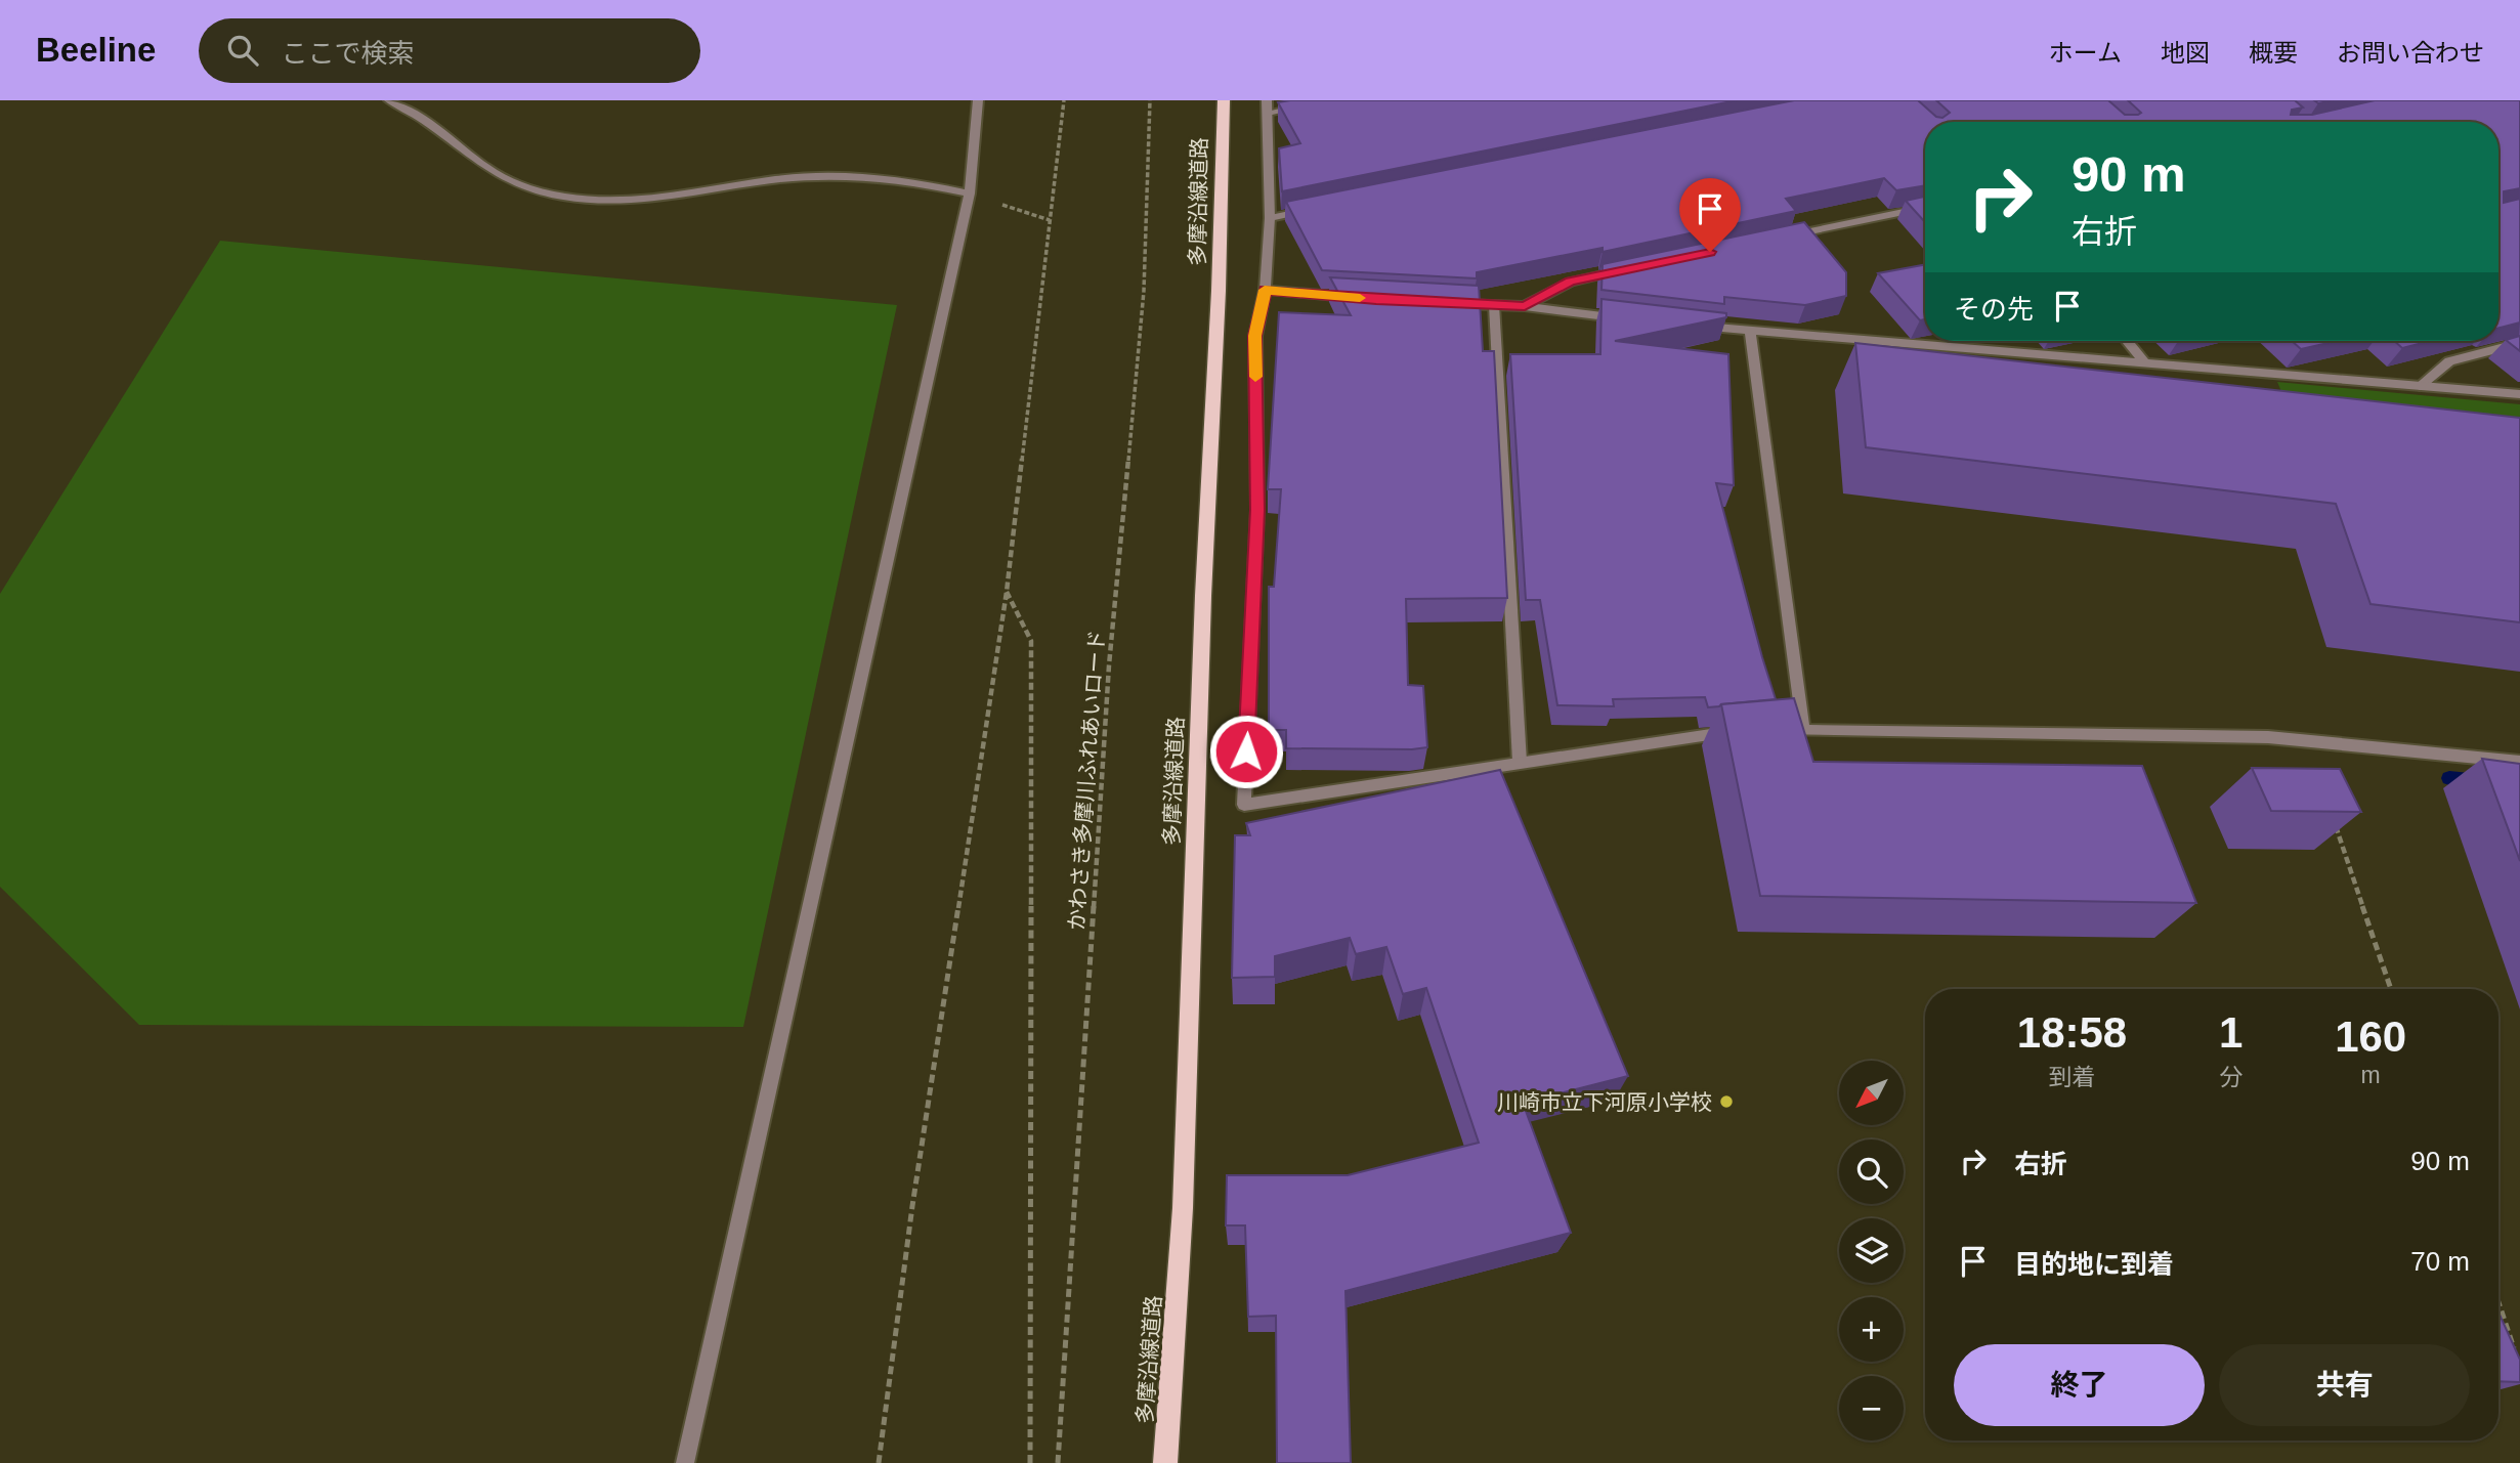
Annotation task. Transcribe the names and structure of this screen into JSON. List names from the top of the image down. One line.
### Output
{"streets":{"main road":["多摩沿線道路"],"path":["かわさき多摩川ふれあいロード"]},"places":["川崎市立下河原小学校"],"north":"bottom left","page":{"header":"Beeline","search":"ここで検索","nav":["ホーム","地図","概要","お問い合わせ"],"turn":["90 m","右折"],"then":"その先","eta":["18:58","到着","1","分","160","m"],"map_buttons":["+","−"],"list":[{"name":"右折","value":"90 m"},{"name":"目的地に到着","value":"70 m"}],"buttons":["終了","共有"]}}
